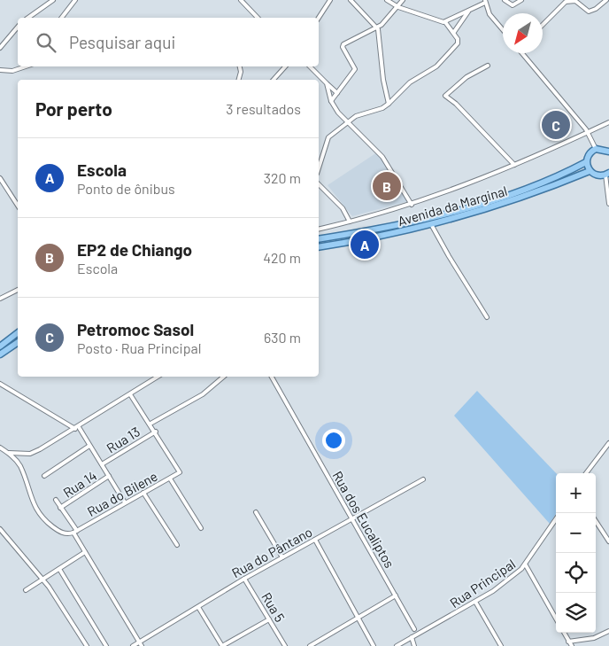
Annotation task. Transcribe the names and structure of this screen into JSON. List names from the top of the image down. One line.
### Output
{"streets":{"main road":["Avenida da Marginal"],"street":["Rua 13","Rua 14","Rua do Bilene","Rua dos Eucaliptos","Rua do Pântano","Rua Principal","Rua 5"]},"crossings":[["Rua 13","Rua do Bilene"],["Rua dos Eucaliptos","Rua do Pântano"],["Rua do Pântano","Rua 5"]],"north":"bottom left","page":{"search":"Pesquisar aqui","heading":["Por perto","3 resultados"],"pins":["C","B","A"],"list":[{"mark":"A","name":"Escola","note":"Ponto de ônibus","value":"320 m"},{"mark":"B","name":"EP2 de Chiango","note":"Escola","value":"420 m"},{"mark":"C","name":"Petromoc Sasol","note":"Posto · Rua Principal","value":"630 m"}],"map_buttons":["+","−"]}}
